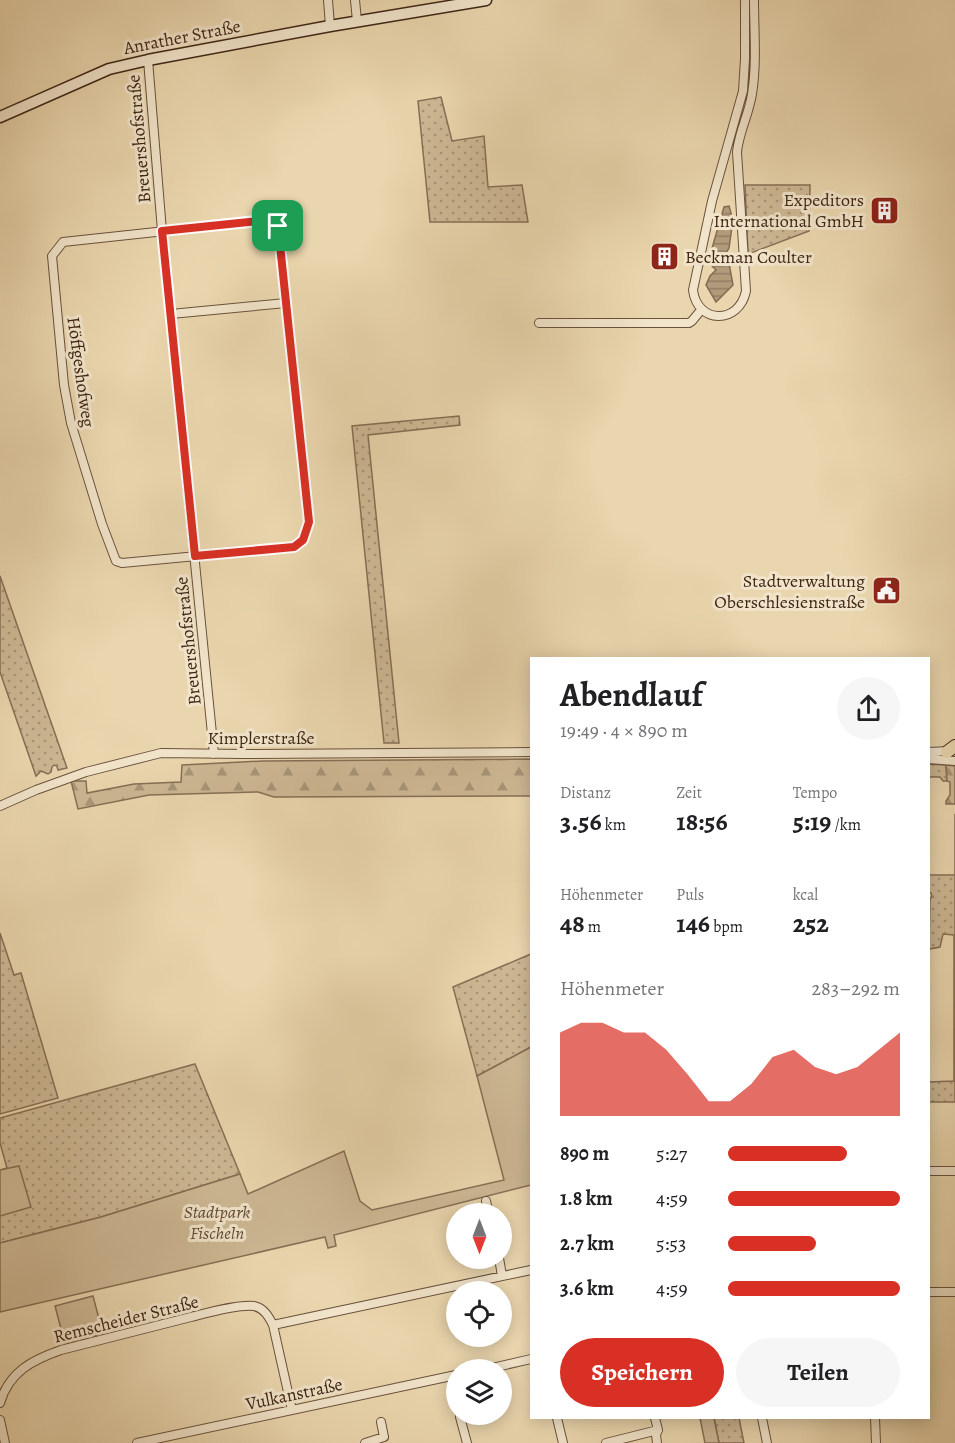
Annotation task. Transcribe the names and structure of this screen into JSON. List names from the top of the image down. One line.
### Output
{"streets":{"main road":["Anrather Straße"],"street":["Breuershofstraße","Höffgeshofweg","Kimplerstraße","Remscheider Straße","Vulkanstraße"]},"crossings":[["Anrather Straße","Breuershofstraße"],["Breuershofstraße","Höffgeshofweg"],["Breuershofstraße","Kimplerstraße"]],"parks":["Stadtpark Fischeln"],"places":{"building":["Expeditors International GmbH","Beckman Coulter"],"public building":["Stadtverwaltung Oberschlesienstraße"]},"north":"bottom","page":{"heading":["Abendlauf","19:49 · 4 × 890 m"],"stats":[["Distanz","3.56 km"],["Zeit","18:56"],["Tempo","5:19 /km"],["Höhenmeter","48 m"],["Puls","146 bpm"],["kcal","252"]],"chart":["Höhenmeter","283–292 m"],"list":[{"name":"890 m","note":"5:27"},{"name":"1.8 km","note":"4:59"},{"name":"2.7 km","note":"5:53"},{"name":"3.6 km","note":"4:59"}],"buttons":["Speichern","Teilen"]}}
